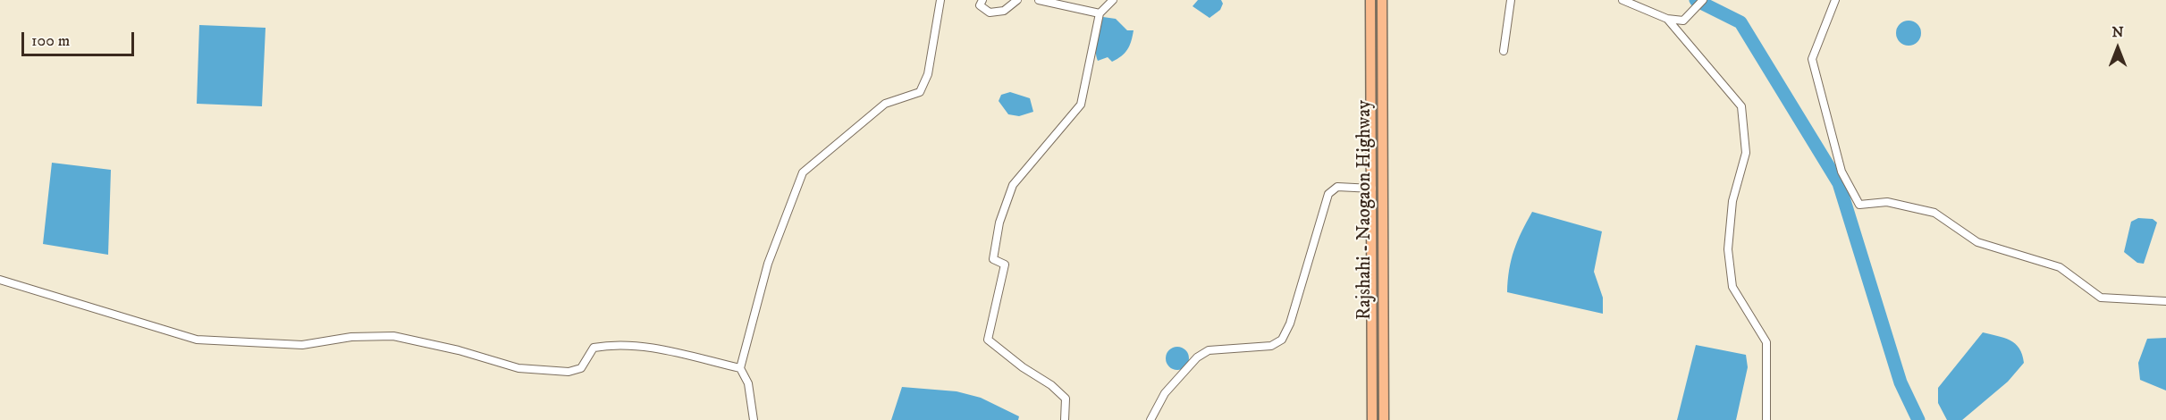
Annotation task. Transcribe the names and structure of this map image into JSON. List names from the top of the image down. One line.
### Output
{"streets":{"main road":["Rajshahi - Naogaon Highway"]},"scale_bar":"100 m","north":"top"}
